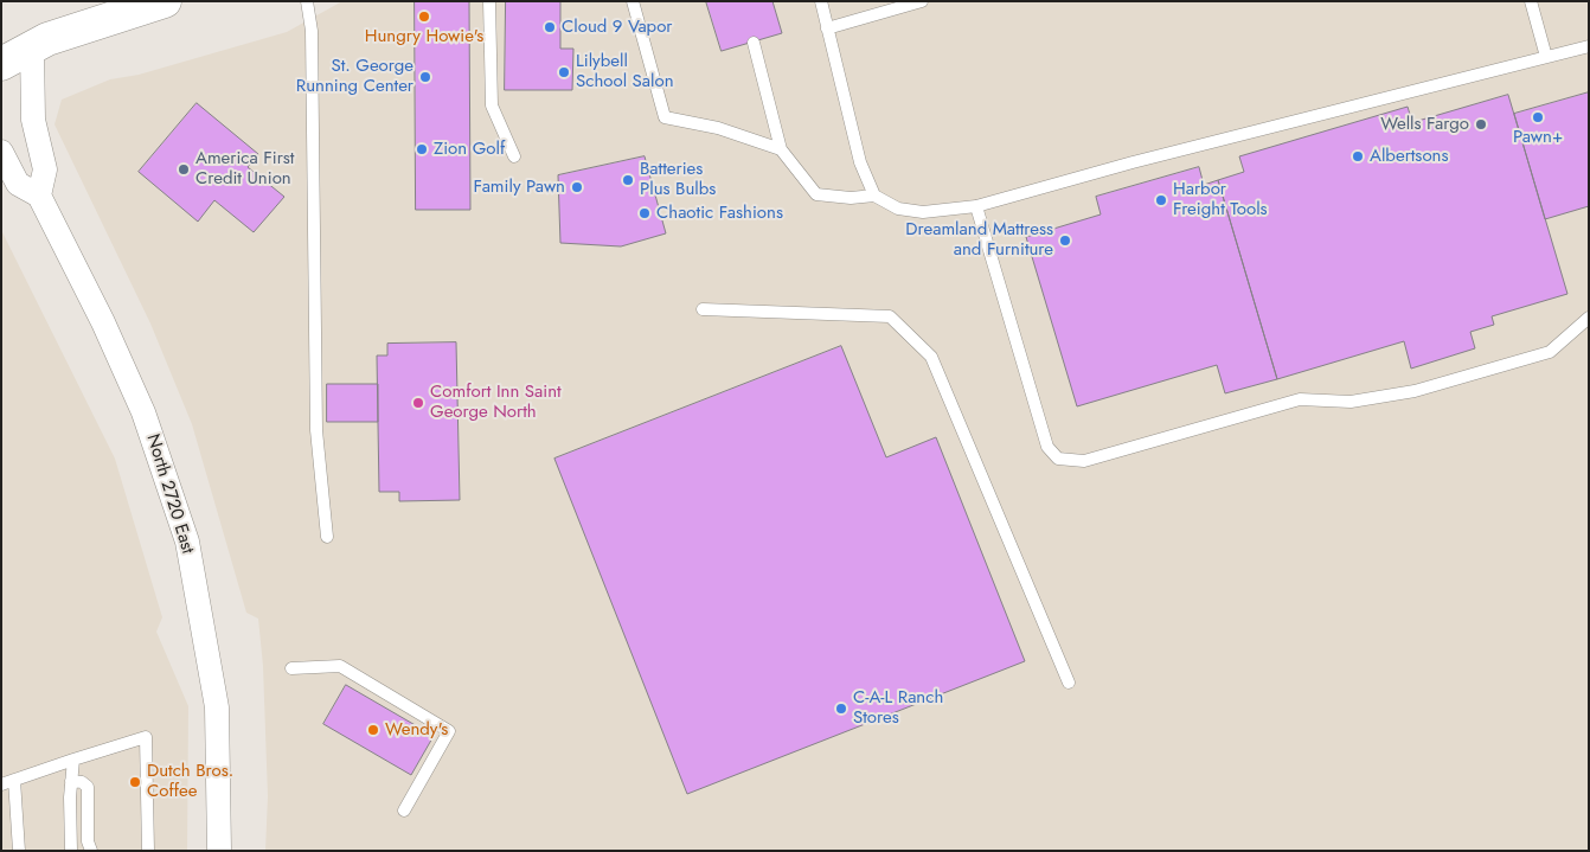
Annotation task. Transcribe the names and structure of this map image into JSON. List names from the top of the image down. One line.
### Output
{"streets":{"street":["North 2720 East"]},"places":["Hungry Howie's","Cloud 9 Vapor","Lilybell School Salon","St. George Running Center","Pawn+","Wells Fargo","Zion Golf","Albertsons","America First Credit Union","Batteries Plus Bulbs","Family Pawn","Harbor Freight Tools","Chaotic Fashions","Dreamland Mattress and Furniture","Comfort Inn Saint George North","C-A-L Ranch Stores","Wendy's","Dutch Bros. Coffee"]}
